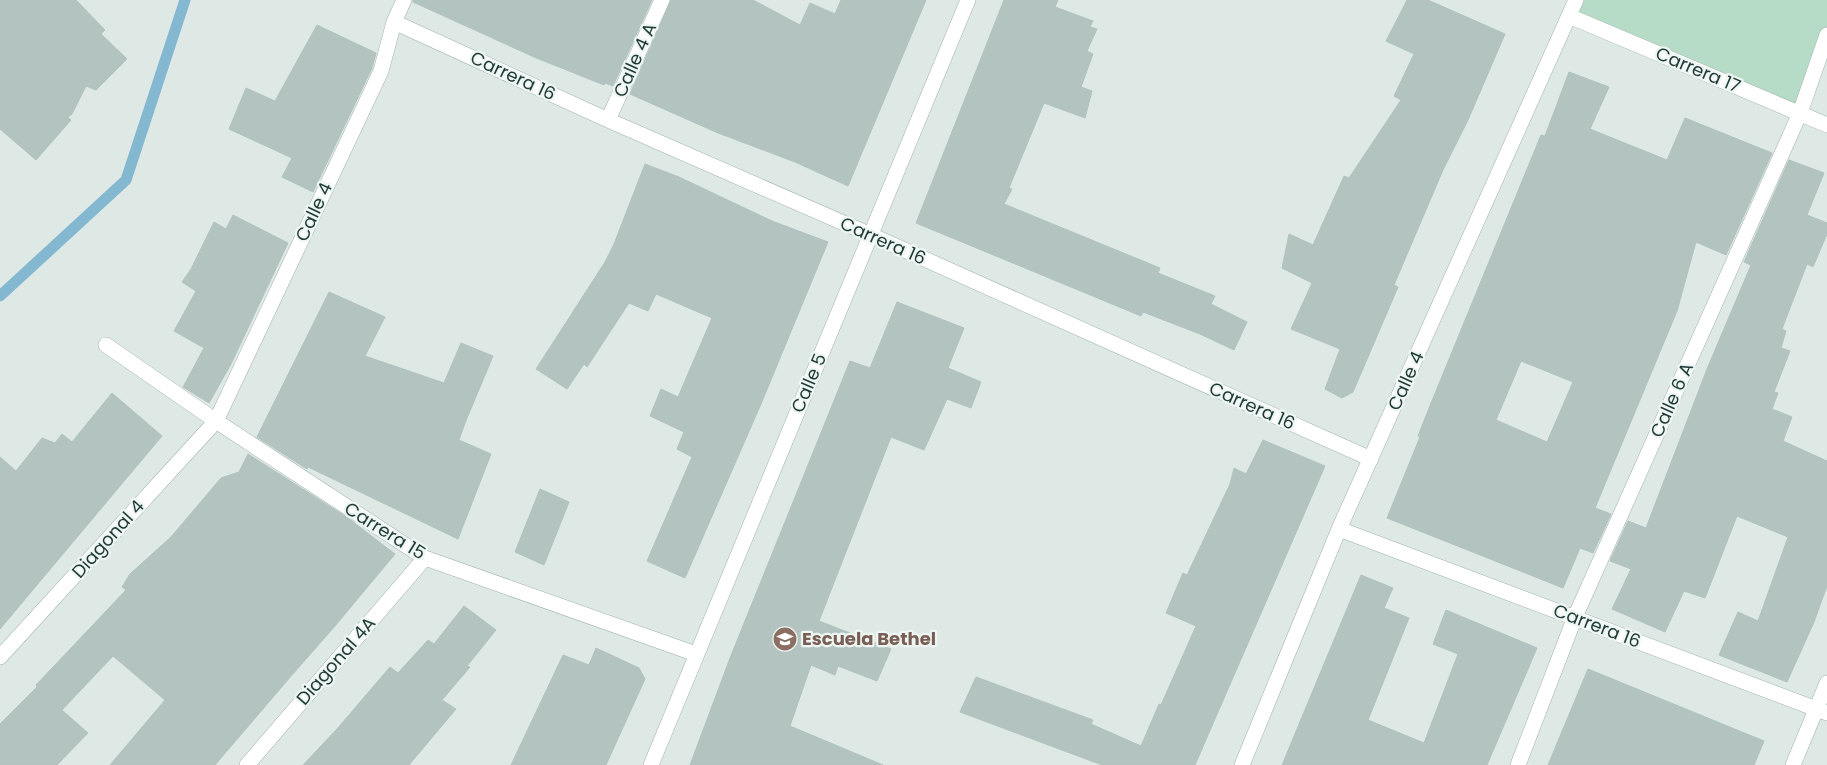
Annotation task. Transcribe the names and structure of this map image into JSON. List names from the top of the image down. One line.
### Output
{"streets":{"street":["Calle 4 A","Carrera 17","Carrera 16","Calle 4","Calle 5","Calle 6 A","Carrera 15","Diagonal 4","Diagonal 4A"]},"crossings":[["Calle 4 A","Carrera 16"],["Carrera 17","Calle 4"],["Carrera 17","Calle 6 A"],["Carrera 16","Calle 4"],["Carrera 16","Calle 5"],["Carrera 16","Calle 6 A"],["Calle 4","Carrera 15"],["Calle 4","Diagonal 4"],["Calle 5","Carrera 15"],["Carrera 15","Diagonal 4"],["Carrera 15","Diagonal 4A"]],"places":{"school or university":["Escuela Bethel"]}}
